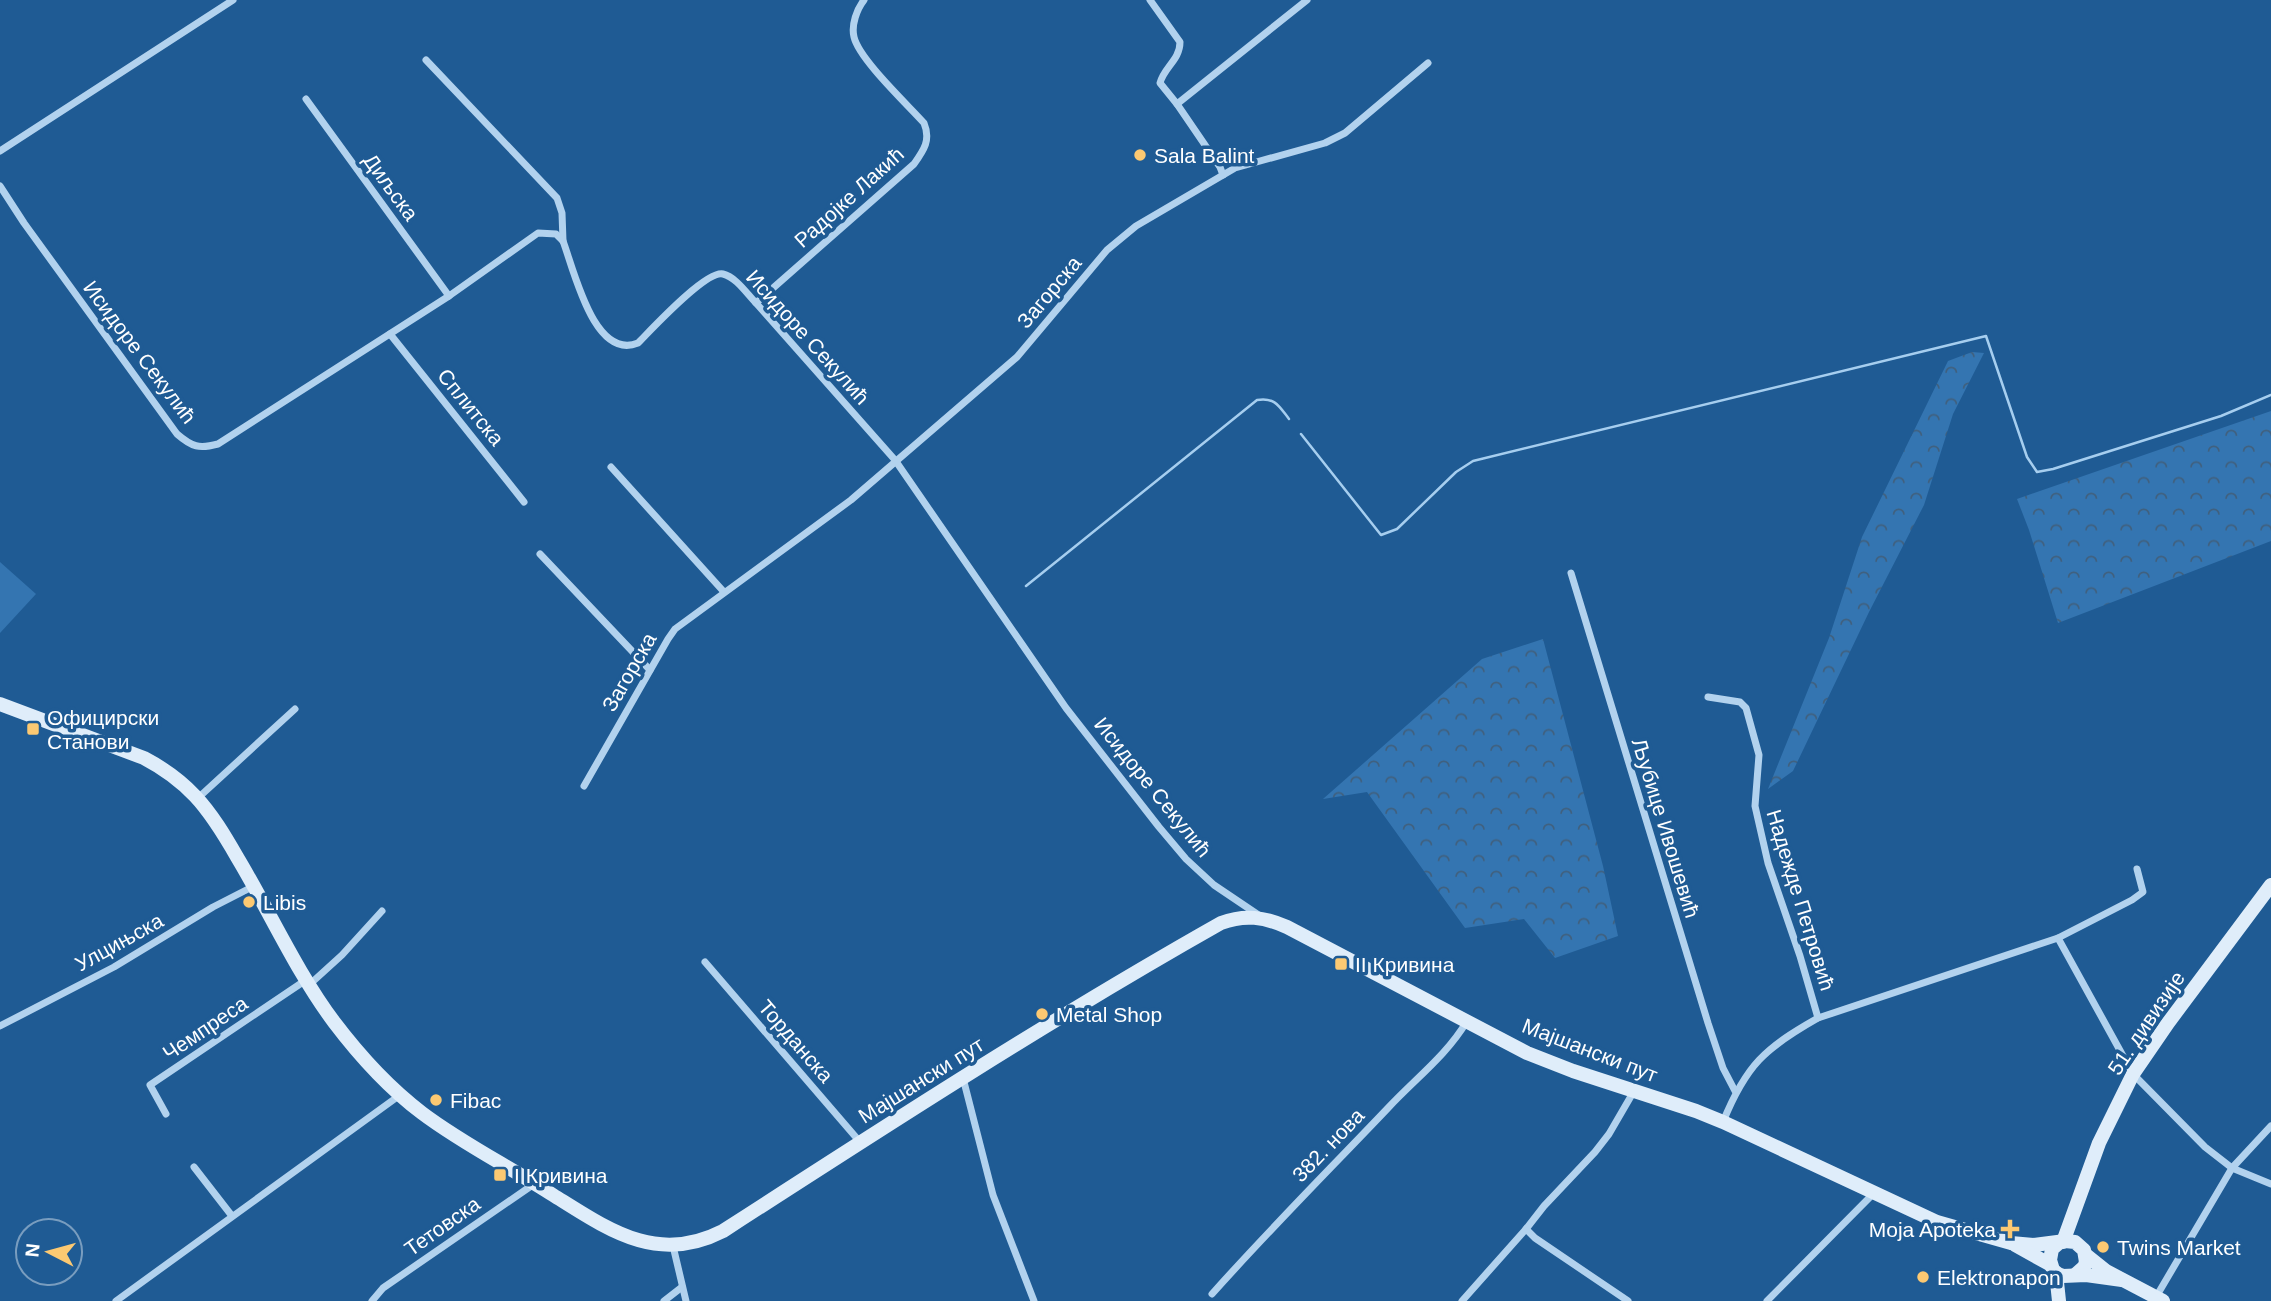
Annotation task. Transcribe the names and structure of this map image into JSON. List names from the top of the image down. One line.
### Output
{"streets":{"street":["Диљска","Радојке Лакић","Загорска","Исидоре Секулић","Сплитска","Љубице Ивошевић","Надежде Петровић","Улцињска","51. дивизије","Чемпреса","Торданска","Мајшански пут","382. нова","Тетовска"]},"crossings":[["Диљска","Исидоре Секулић"],["Радојке Лакић","Исидоре Секулић"],["Загорска","Исидоре Секулић"],["Исидоре Секулић","Сплитска"],["Исидоре Секулић","Мајшански пут"],["Љубице Ивошевић","Надежде Петровић"],["Надежде Петровић","Мајшански пут"],["Улцињска","Мајшански пут"],["51. дивизије","Мајшански пут"],["Чемпреса","Мајшански пут"],["Торданска","Мајшански пут"],["Мајшански пут","382. нова"],["Мајшански пут","Тетовска"]],"places":{"other":["Sala Balint","Libis","Metal Shop","Fibac","Twins Market","Elektronapon"],"transit":["Официрски Станови","II Кривина","I Кривина"],"health":["Moja Apoteka"]},"north":"left"}
